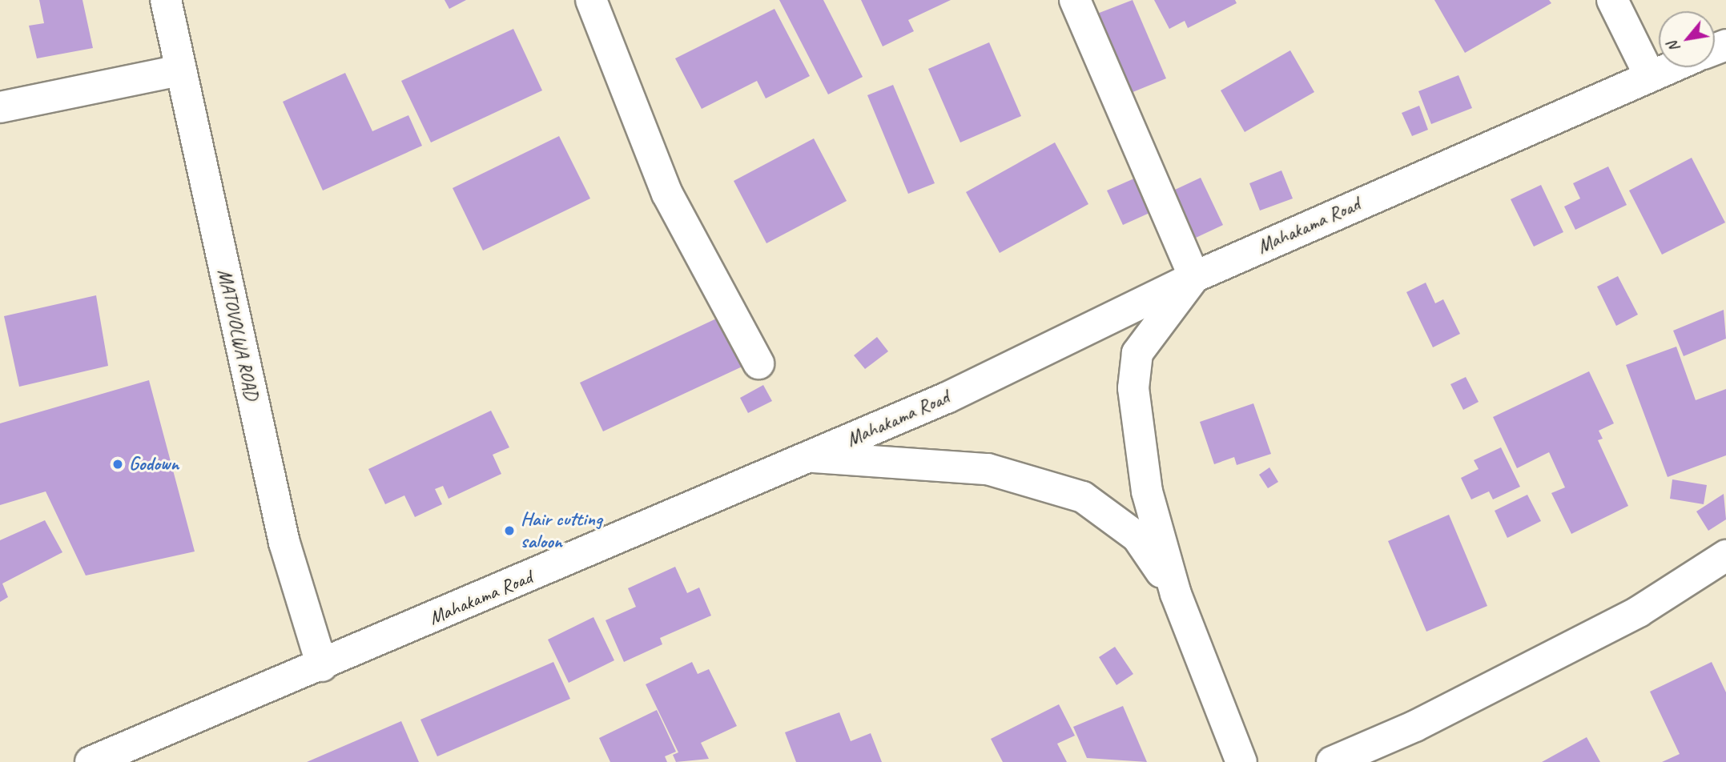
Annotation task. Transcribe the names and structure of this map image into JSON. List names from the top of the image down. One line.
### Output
{"streets":{"street":["Mahakama Road","MATOVOLWA ROAD"]},"crossings":[["Mahakama Road","MATOVOLWA ROAD"]],"places":["Godown","Hair cutting saloon"],"north":"bottom left"}
